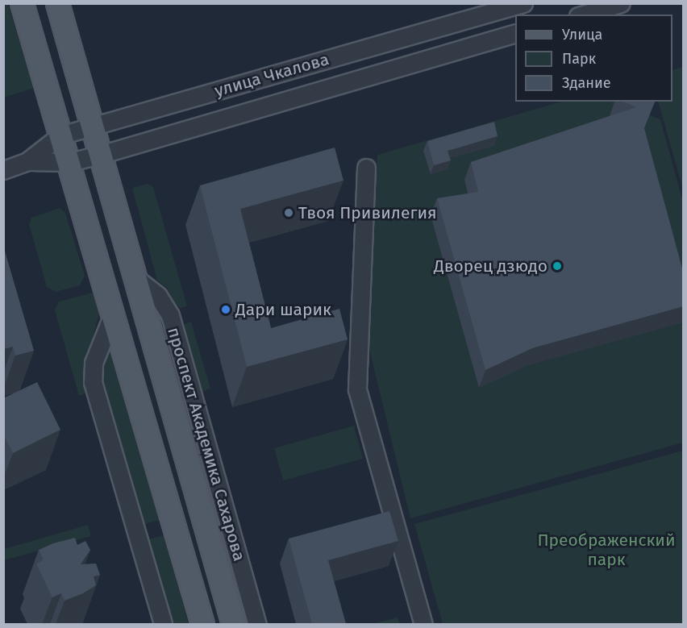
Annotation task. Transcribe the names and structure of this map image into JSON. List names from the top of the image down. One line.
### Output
{"streets":{"main road":["проспект Академика Сахарова"],"street":["улица Чкалова"]},"crossings":[["улица Чкалова","проспект Академика Сахарова"]],"parks":["Преображенский парк"],"places":["Твоя Привилегия","Дворец дзюдо","Дари шарик"],"legend":["Улица","Парк","Здание"]}
